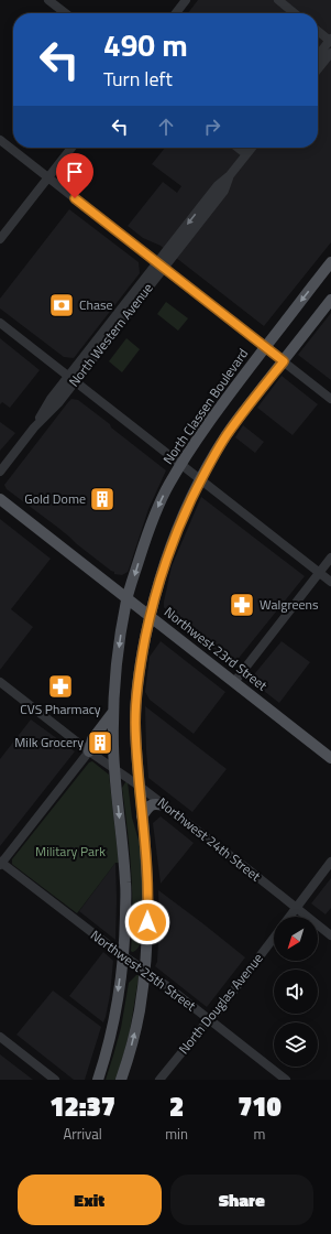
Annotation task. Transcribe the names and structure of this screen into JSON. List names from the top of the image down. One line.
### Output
{"streets":{"main road":["North Classen Boulevard","Northwest 23rd Street"],"street":["North Western Avenue","Northwest 24th Street","Northwest 25th Street","North Douglas Avenue"]},"crossings":[["North Classen Boulevard","Northwest 23rd Street"],["North Classen Boulevard","Northwest 24th Street"],["North Classen Boulevard","Northwest 25th Street"],["Northwest 25th Street","North Douglas Avenue"]],"parks":["Military Park"],"places":{"bank":["Chase"],"building":["Gold Dome","Milk Grocery"],"pharmacy":["Walgreens","CVS Pharmacy"]},"north":"bottom left","page":{"turn":["490 m","Turn left"],"eta":["12:37","Arrival","2","min","710","m"],"buttons":["Exit","Share"]}}
